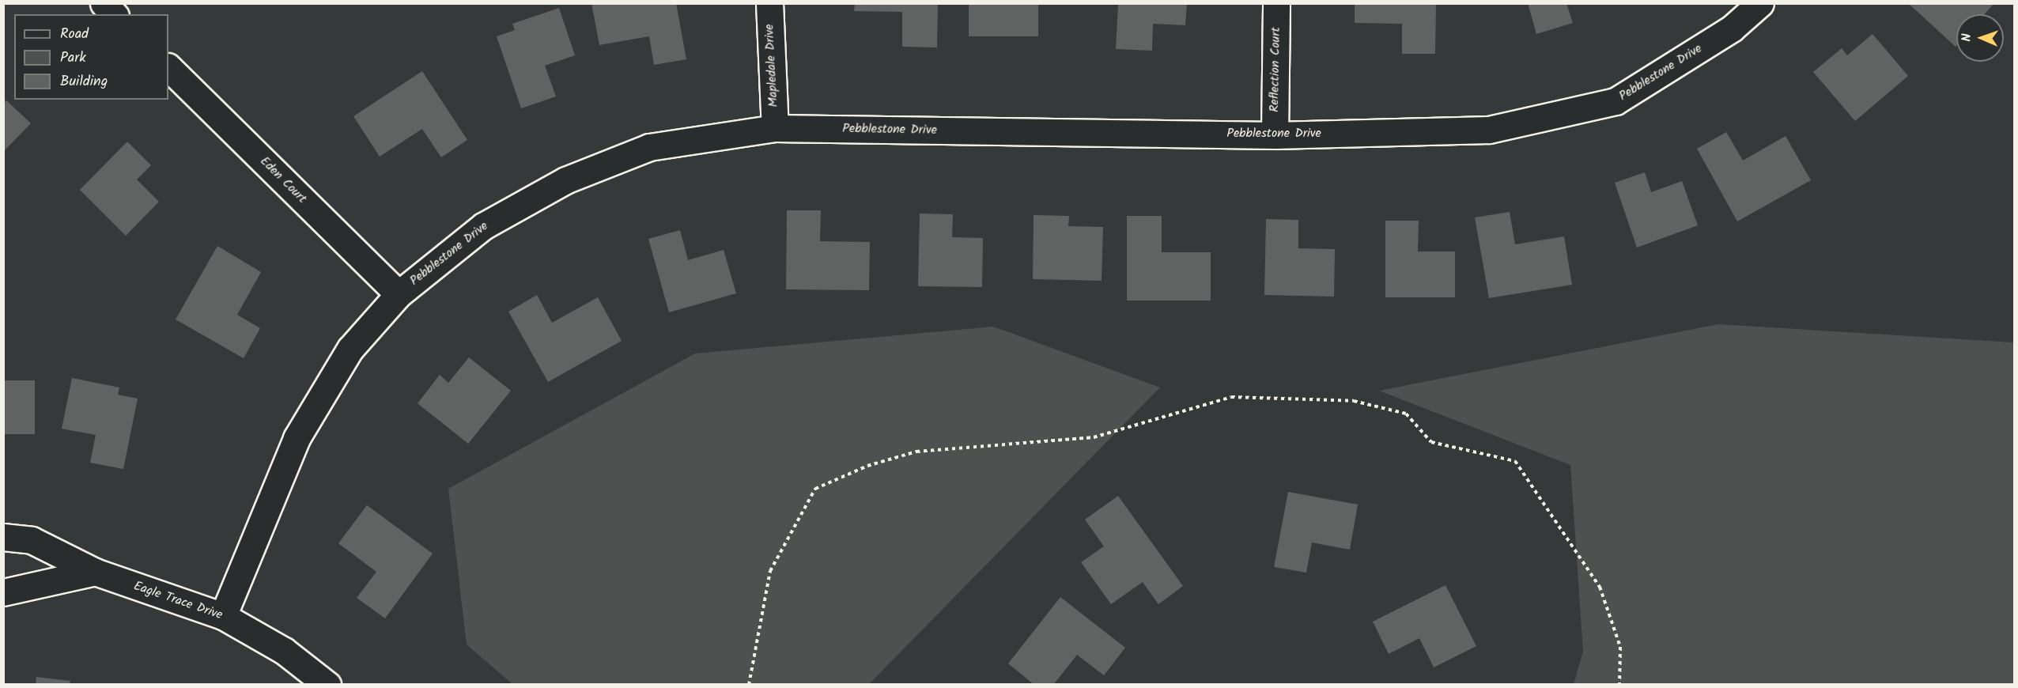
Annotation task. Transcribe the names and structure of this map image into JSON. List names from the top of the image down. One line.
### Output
{"streets":{"street":["Mapledale Drive","Reflection Court","Pebblestone Drive","Eden Court","Eagle Trace Drive"]},"crossings":[["Mapledale Drive","Pebblestone Drive"],["Reflection Court","Pebblestone Drive"],["Pebblestone Drive","Eden Court"],["Pebblestone Drive","Eagle Trace Drive"]],"legend":["Road","Park","Building"],"north":"left"}
